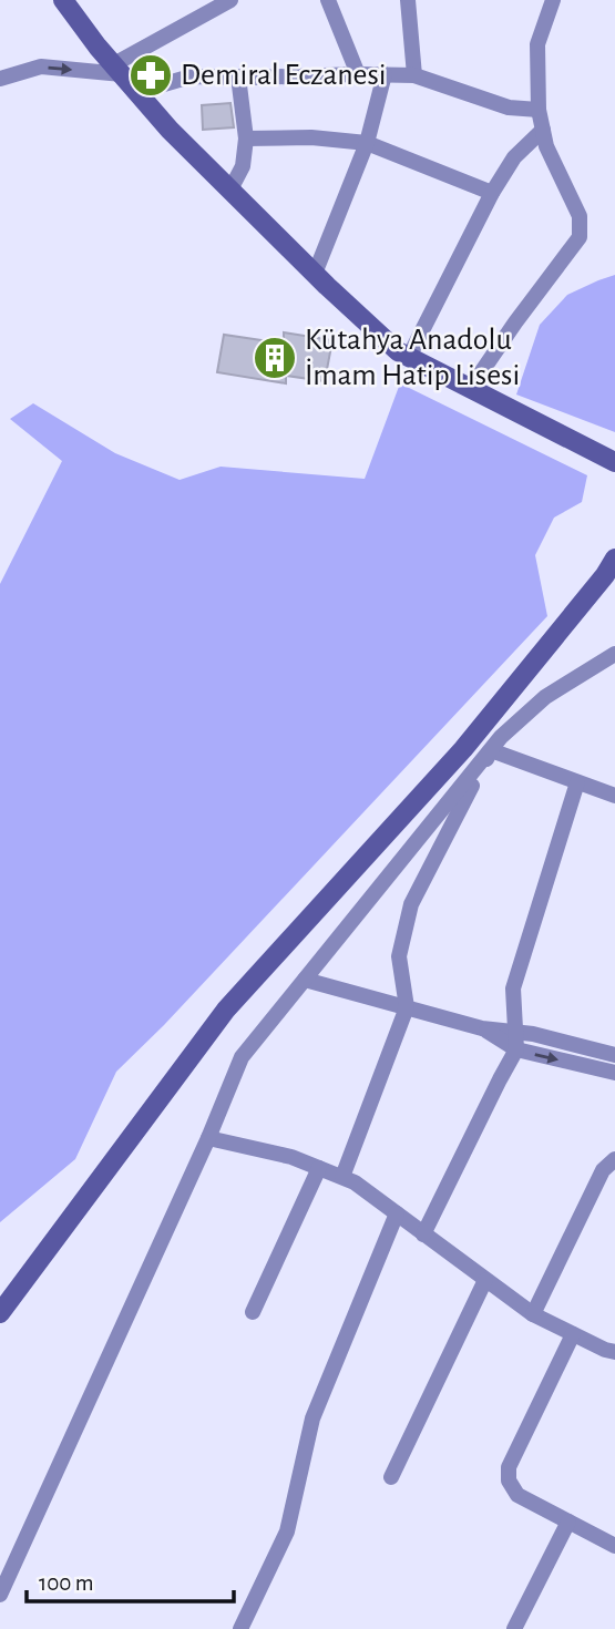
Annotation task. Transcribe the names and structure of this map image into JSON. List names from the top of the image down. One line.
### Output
{"places":{"pharmacy":["Demiral Eczanesi"],"building":["Kütahya Anadolu İmam Hatip Lisesi"]},"scale_bar":"100 m"}
